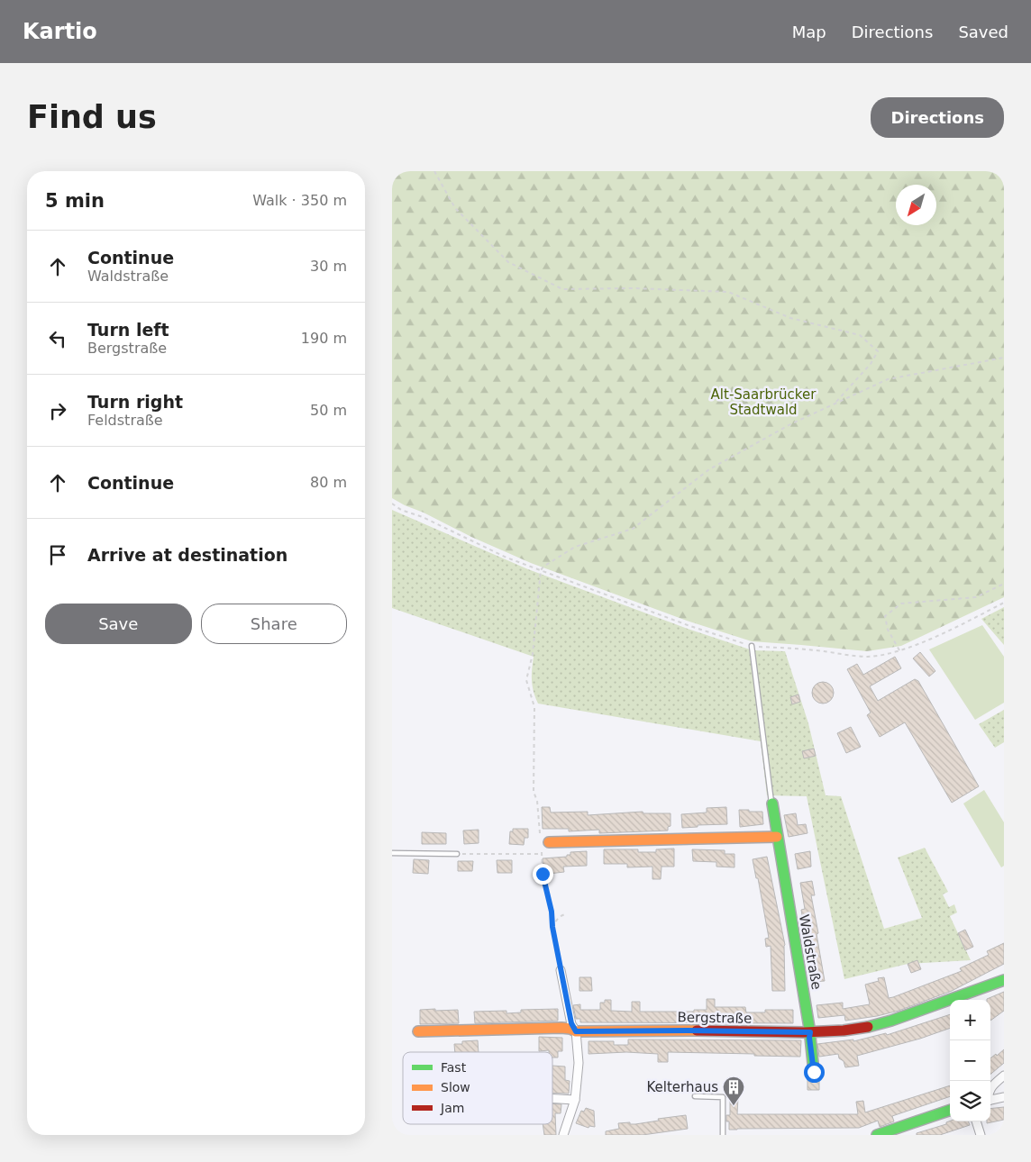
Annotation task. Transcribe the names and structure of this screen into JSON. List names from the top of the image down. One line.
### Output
{"streets":{"street":["Waldstraße","Bergstraße"]},"crossings":[["Waldstraße","Bergstraße"]],"parks":["Alt-Saarbrücker Stadtwald"],"places":{"building":["Kelterhaus"]},"legend":["Fast","Slow","Jam"],"north":"bottom left","page":{"header":"Kartio","nav":["Map","Directions","Saved"],"buttons":["Directions",["Save","Share"]],"title":"Find us","heading":["5 min","Walk · 350 m"],"list":[["Continue","Waldstraße","30 m"],["Turn left","Bergstraße","190 m"],["Turn right","Feldstraße","50 m"],["Continue","80 m"],"Arrive at destination"],"map_buttons":["+","−"]}}
